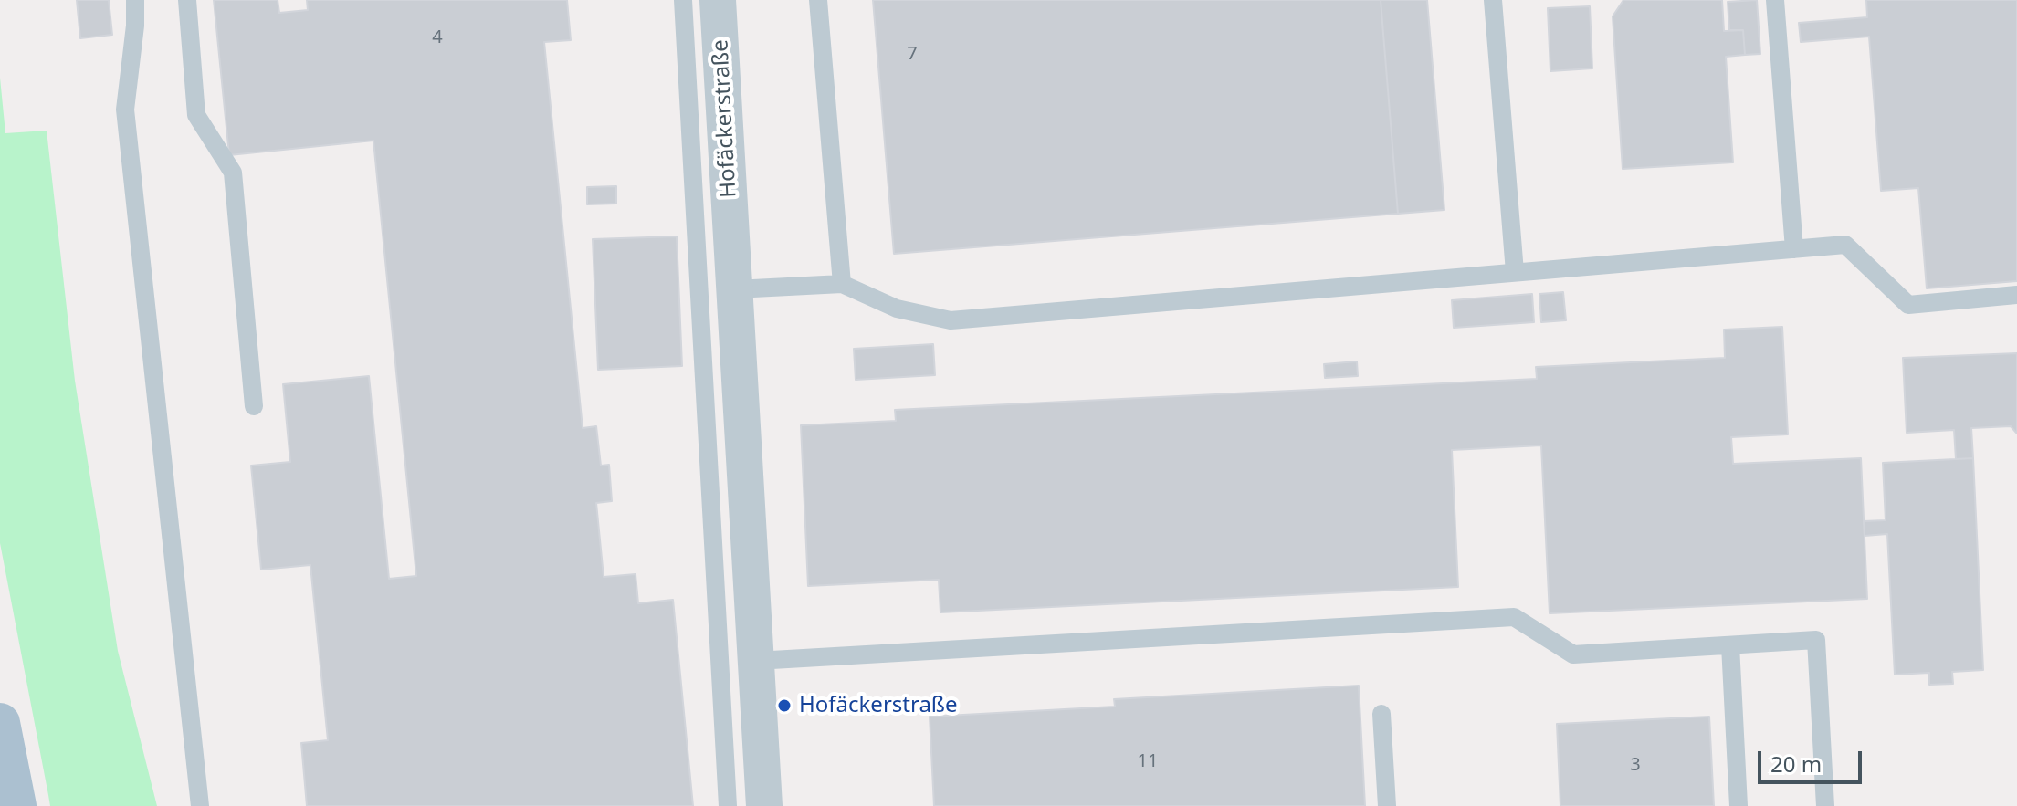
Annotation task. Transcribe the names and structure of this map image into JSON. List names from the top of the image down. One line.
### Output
{"streets":{"street":["Hofäckerstraße"]},"places":["Hofäckerstraße"],"house_numbers":["4","7","11","3"],"scale_bar":"20 m"}
